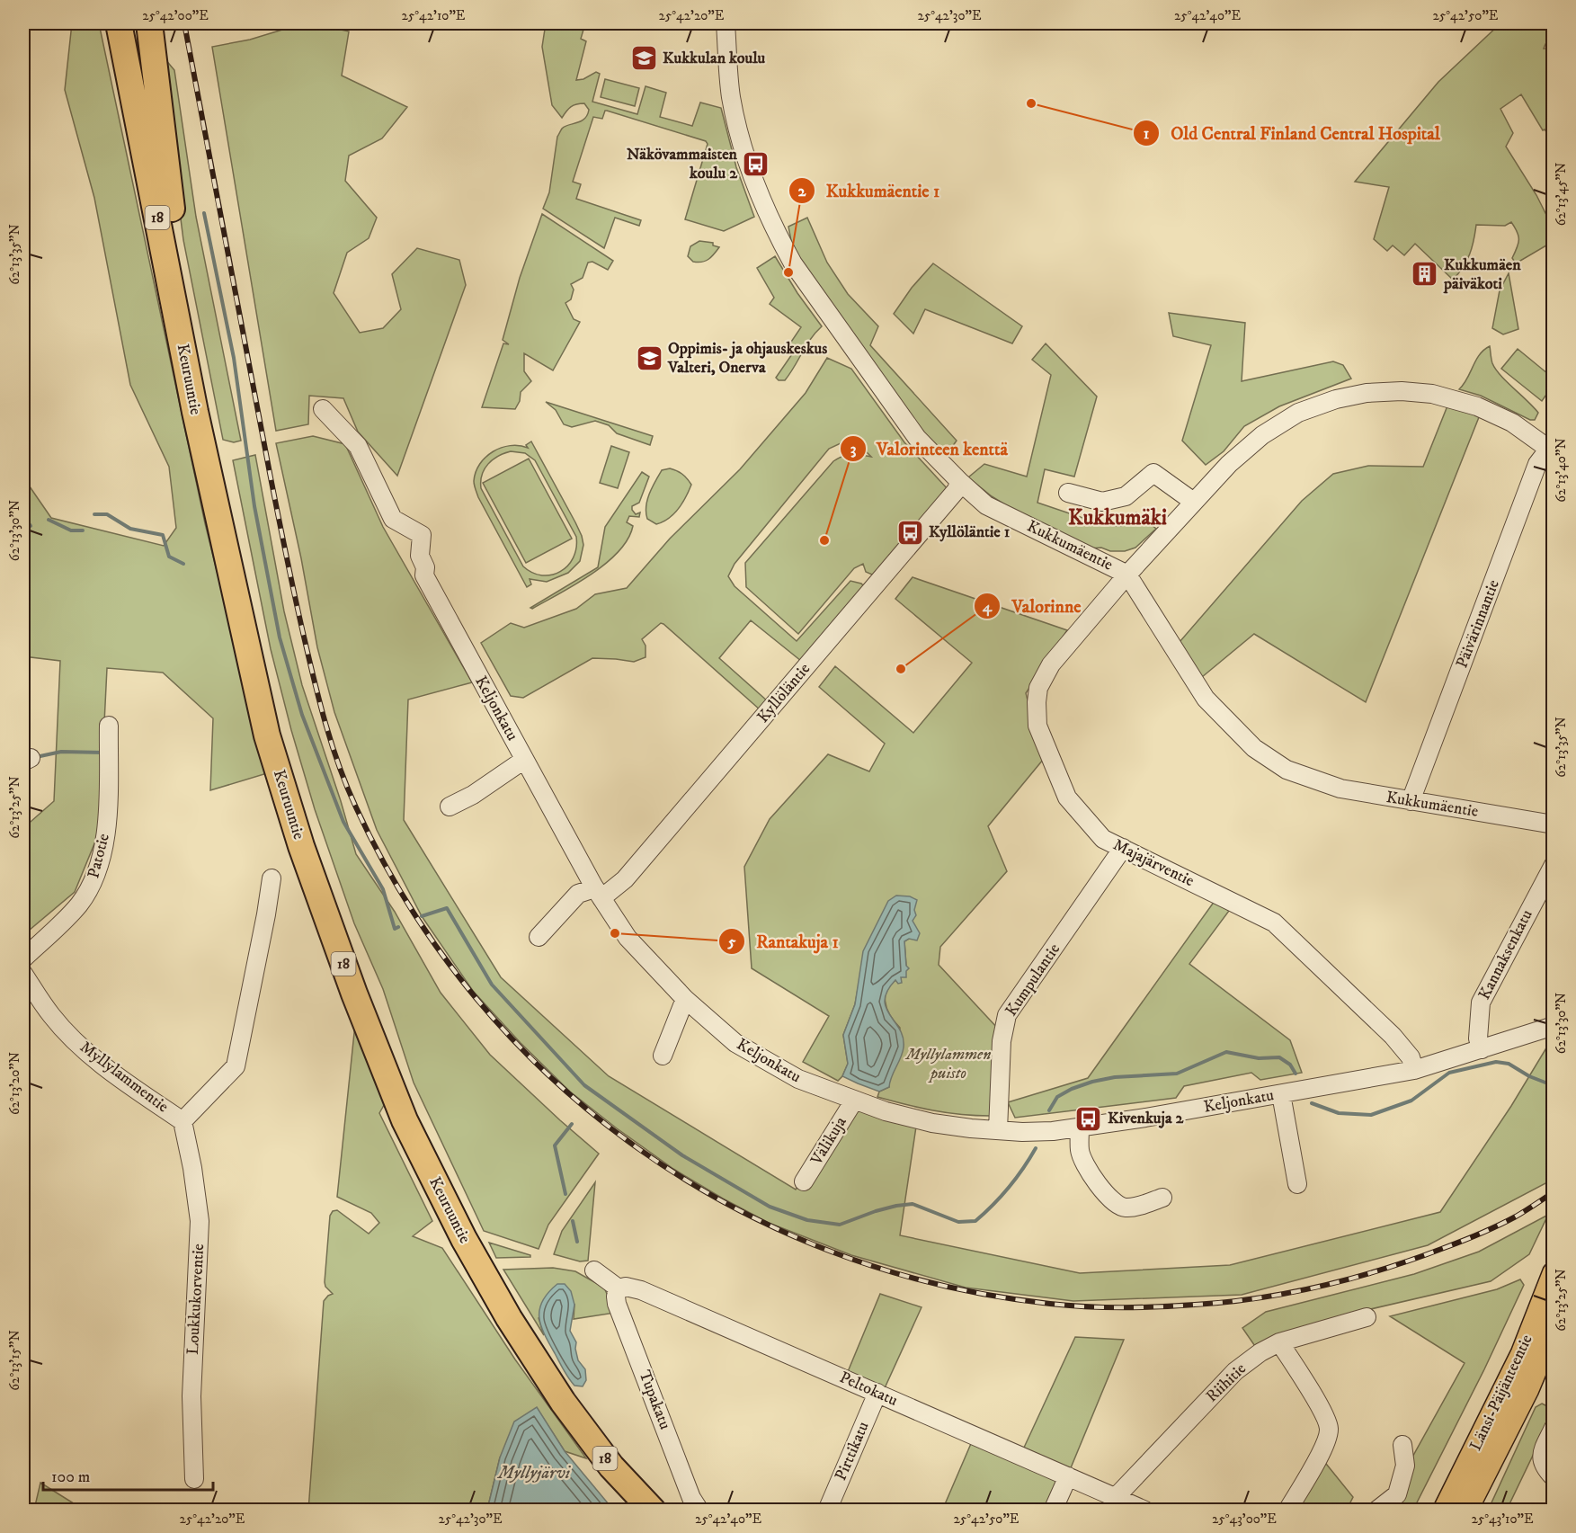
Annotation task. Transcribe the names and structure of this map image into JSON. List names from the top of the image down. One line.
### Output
{"streets":{"highway":["18","Keuruuntie"],"main road":["Länsi-Päijänteentie"],"street":["Kukkumäentie","Päivärinnantie","Kyllöläntie","Keljonkatu","Patotie","Majajärventie","Kannaksenkatu","Kumpulantie","Myllylammentie","Välikuja","Loukkukorventie","Riihitie","Peltokatu","Tupakatu","Pirttikatu"]},"crossings":[["Kukkumäentie","Päivärinnantie"],["Kukkumäentie","Kyllöläntie"],["Kukkumäentie","Majajärventie"],["Päivärinnantie","Majajärventie"],["Kyllöläntie","Keljonkatu"],["Keljonkatu","Majajärventie"],["Keljonkatu","Kannaksenkatu"],["Keljonkatu","Kumpulantie"],["Keljonkatu","Välikuja"],["Majajärventie","Kumpulantie"],["Myllylammentie","Loukkukorventie"],["Riihitie","Peltokatu"],["Peltokatu","Tupakatu"],["Peltokatu","Pirttikatu"]],"districts":["Kukkumäki"],"water":["Myllyjärvi"],"parks":["Myllylammen puisto"],"places":{"school or university":["Kukkulan koulu","Oppimis- ja ohjauskeskus Valteri, Onerva"],"other":["Old Central Finland Central Hospital","Kukkumäentie 1","Valorinteen kenttä","Valorinne","Rantakuja 1"],"bus stop":["Näkövammaisten koulu 2","Kyllöläntie 1","Kivenkuja 2"],"building":["Kukkumäen päiväkoti"]},"scale_bar":"100 m","coordinates":["25°42'00\"E","25°42'10\"E","25°42'20\"E","25°42'30\"E","25°42'40\"E","25°42'50\"E","62°13'45\"N","62°13'35\"N","62°13'40\"N","62°13'30\"N","62°13'25\"N","62°13'20\"N","62°13'15\"N","25°43'00\"E","25°43'10\"E"]}
